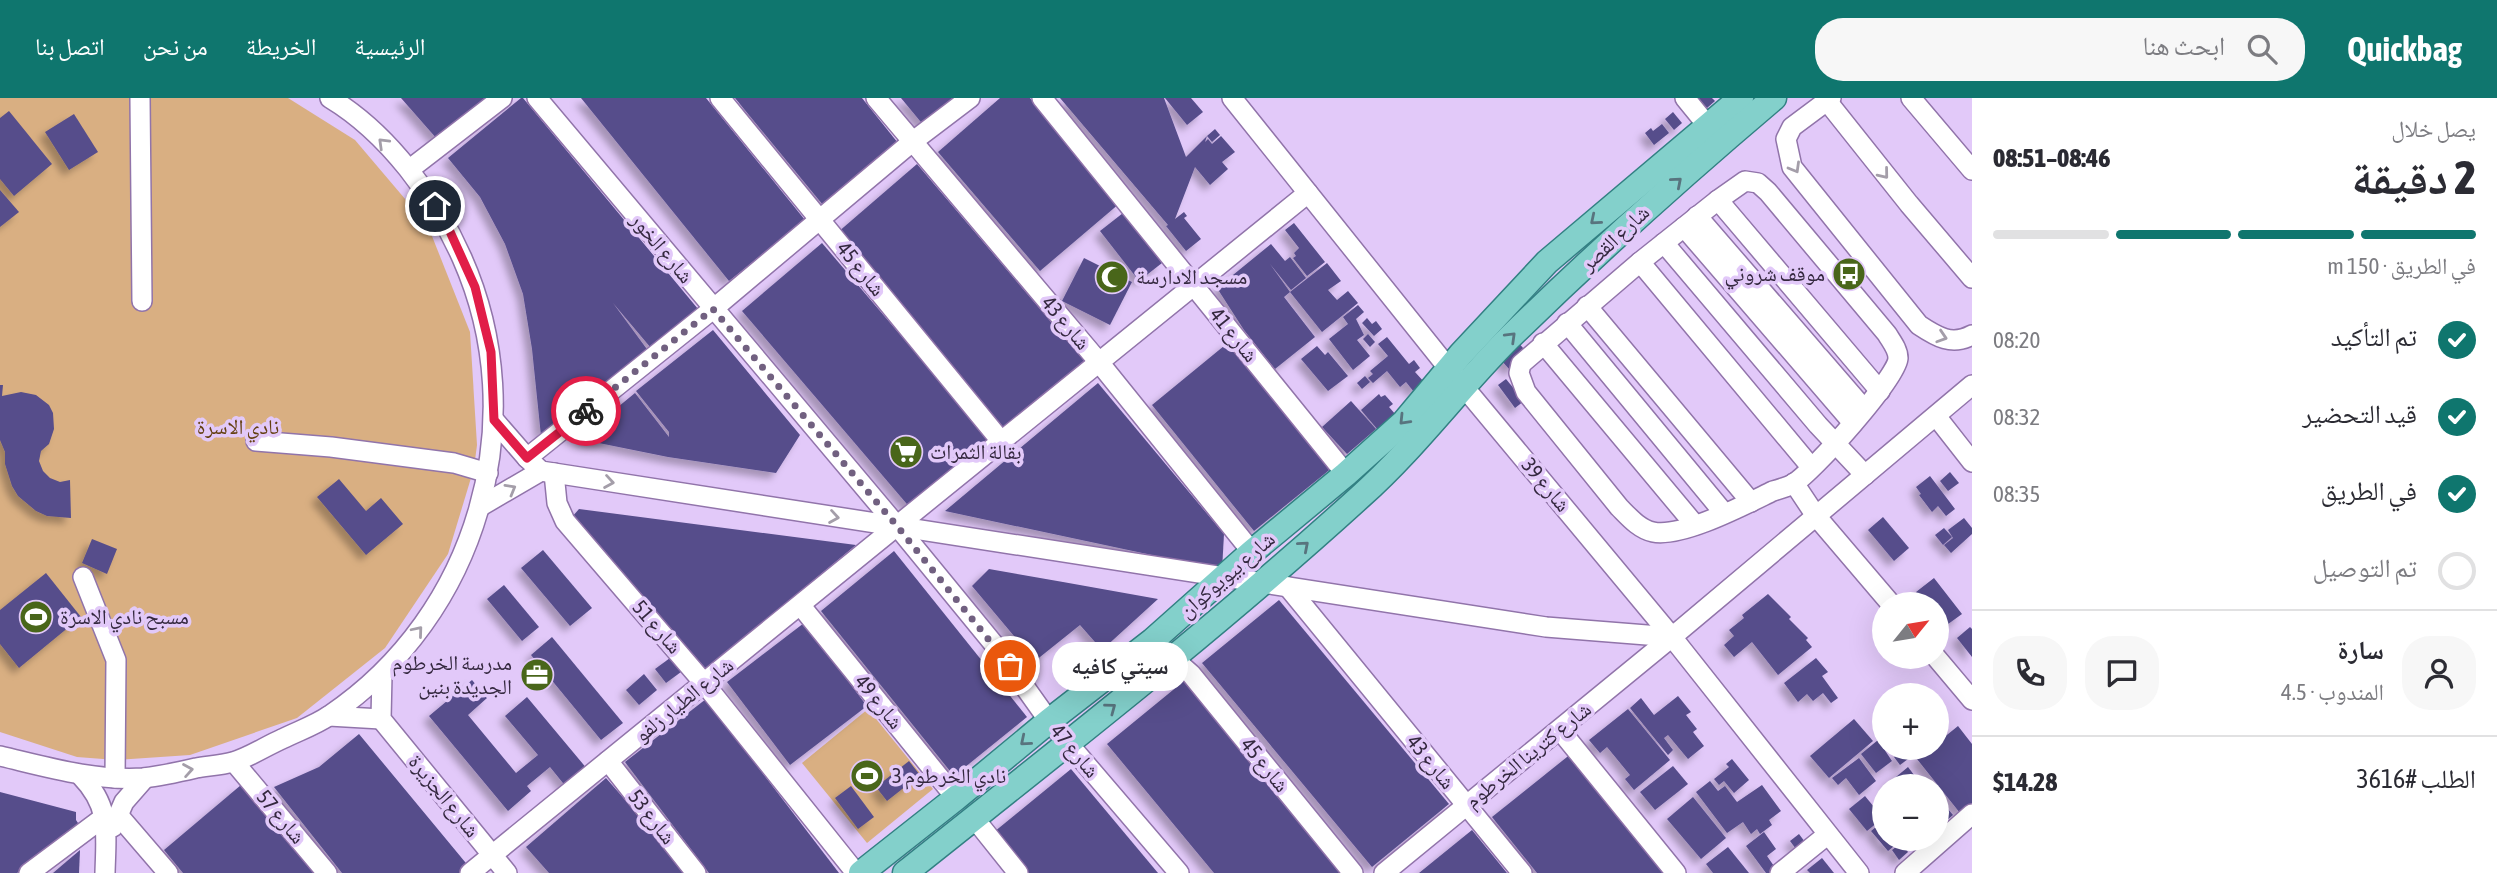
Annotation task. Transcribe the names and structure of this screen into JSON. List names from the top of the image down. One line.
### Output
{"streets":{"main road":["شارع القصر","شارع بيويوكوان"],"street":["شارع الخور","شارع 45","شارع 43","شارع 41","شارع 39","شارع 51","شارع الطيار زلفو","شارع 49","شارع 47","شارع كترينا الخرطوم","شارع الجزيرة","شارع 57","شارع 53"]},"crossings":[["شارع القصر","شارع 39"],["شارع القصر","شارع بيويوكوان"],["شارع الخور","شارع الطيار زلفو"],["شارع الخور","شارع 47"],["شارع 45","شارع بيويوكوان"],["شارع 45","شارع الطيار زلفو"],["شارع 43","شارع بيويوكوان"],["شارع 43","شارع الطيار زلفو"],["شارع 43","شارع كترينا الخرطوم"],["شارع 41","شارع بيويوكوان"],["شارع 41","شارع الطيار زلفو"],["شارع 39","شارع بيويوكوان"],["شارع 39","شارع الطيار زلفو"],["شارع 39","شارع كترينا الخرطوم"],["شارع بيويوكوان","شارع 49"],["شارع بيويوكوان","شارع 47"],["شارع 51","شارع الطيار زلفو"],["شارع الطيار زلفو","شارع 49"],["شارع الطيار زلفو","شارع 47"],["شارع الطيار زلفو","شارع الجزيرة"],["شارع الطيار زلفو","شارع 53"]],"parks":["نادي الاسرة"],"places":{"bus stop":["موقف شروني"],"mosque":["مسجد الادارسة"],"supermarket":["بقالة الثمرات"],"sports":["مسبح نادي الاسرة","نادي الخرطوم 3"],"other":["سيتي كافيه"],"office":["مدرسة الخرطوم الجديدة بنين"]},"north":"top right","page":{"header":"Quickbag","search":"ابحث هنا","nav":["الرئيسية","الخريطة","من نحن","اتصل بنا"],"heading":["2 دقيقة","يصل خلال","08:46–08:51"],"panel":["سارة","المندوب · 4.5","الطلب #3616","$14.28"],"bar":"في الطريق · 150 m","list":[["تم التأكيد","08:20"],["قيد التحضير","08:32"],["في الطريق","08:35"],"تم التوصيل"],"map_buttons":["+","−"],"bubble":"سيتي كافيه"}}
